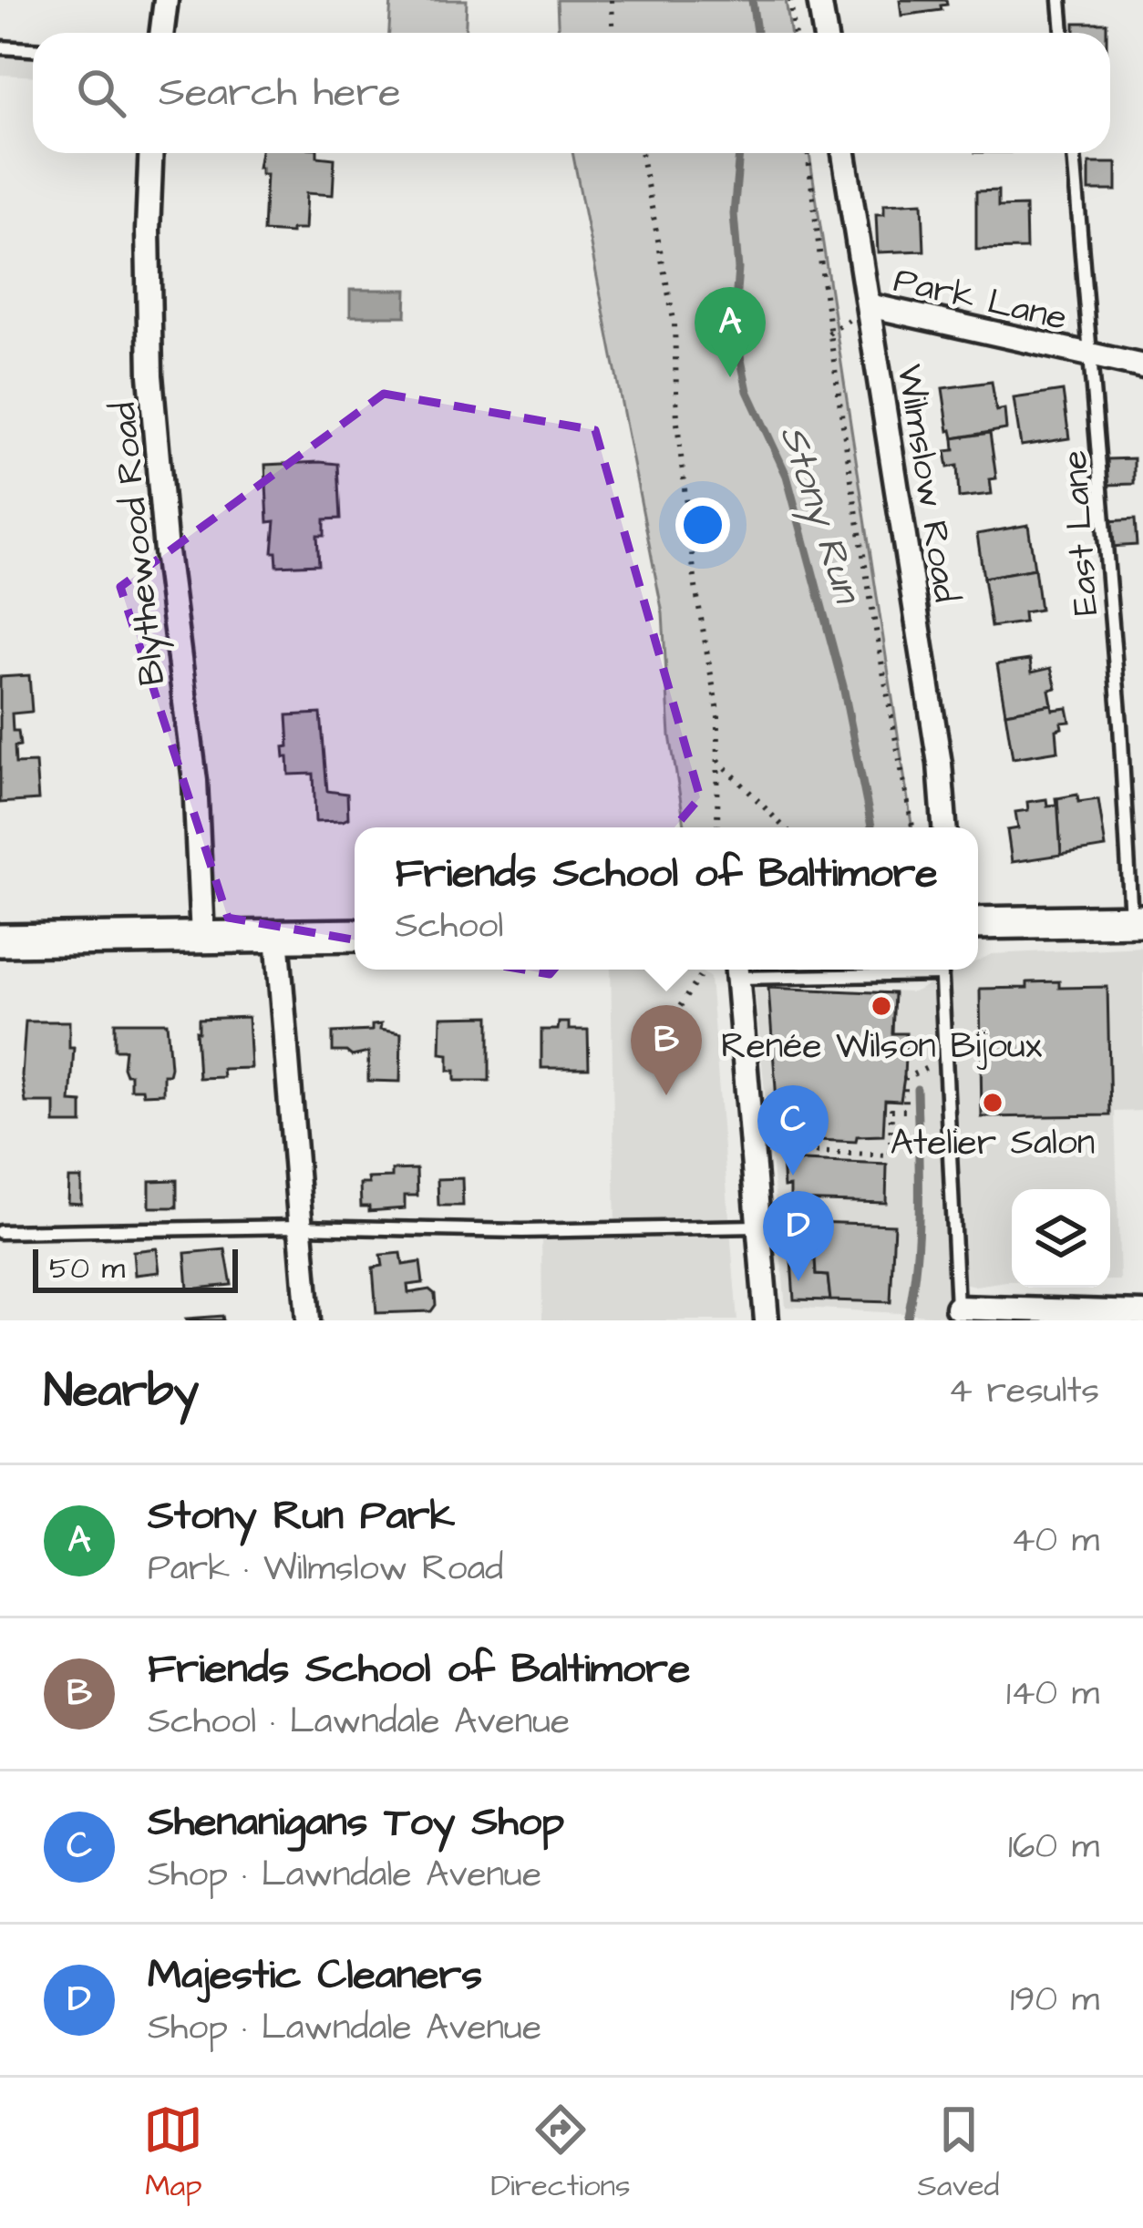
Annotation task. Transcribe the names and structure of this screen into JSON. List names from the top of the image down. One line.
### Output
{"streets":{"street":["Park Lane","Wilmslow Road","Blythewood Road"],"lane":["East Lane"]},"crossings":[["Park Lane","Wilmslow Road"],["Park Lane","East Lane"]],"water":["Stony Run"],"places":["Renée Wilson Bijoux","Atelier Salon"],"scale_bar":"50 m","page":{"search":"Search here","pins":["A","B","C","D"],"popup":["Friends School of Baltimore","School"],"scale":"50 m","heading":["Nearby","4 results"],"list":[{"mark":"A","name":"Stony Run Park","note":"Park · Wilmslow Road","value":"40 m"},{"mark":"B","name":"Friends School of Baltimore","note":"School · Lawndale Avenue","value":"140 m"},{"mark":"C","name":"Shenanigans Toy Shop","note":"Shop · Lawndale Avenue","value":"160 m"},{"mark":"D","name":"Majestic Cleaners","note":"Shop · Lawndale Avenue","value":"190 m"}],"nav":["Map","Directions","Saved"]}}
